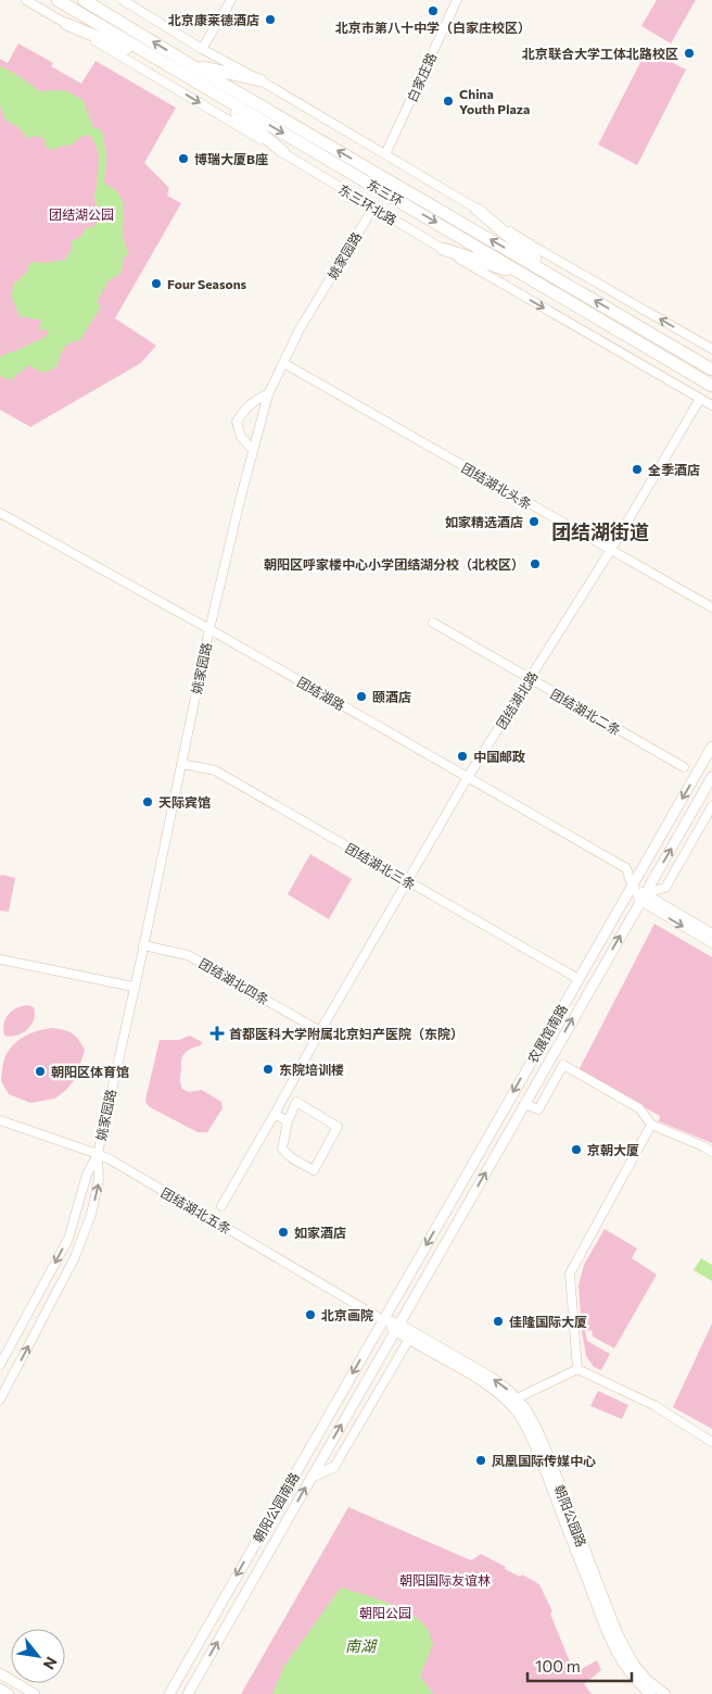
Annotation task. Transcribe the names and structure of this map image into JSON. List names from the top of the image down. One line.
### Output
{"streets":{"highway":["东三环"],"main road":["农展馆南路","朝阳公园南路","朝阳公园路"],"street":["白家庄路","东三环北路","姚家园路","团结湖北头条","团结湖路","团结湖北路","团结湖北二条","团结湖北三条","团结湖北四条","团结湖北五条"]},"crossings":[["东三环北路","姚家园路"],["东三环北路","团结湖北路"],["姚家园路","团结湖北头条"],["姚家园路","团结湖路"],["姚家园路","团结湖北三条"],["姚家园路","团结湖北四条"],["姚家园路","团结湖北五条"],["团结湖北头条","团结湖北路"],["团结湖路","团结湖北路"],["团结湖路","农展馆南路"],["团结湖北路","团结湖北二条"],["团结湖北路","团结湖北三条"],["团结湖北路","团结湖北四条"],["团结湖北三条","农展馆南路"],["农展馆南路","团结湖北五条"],["农展馆南路","朝阳公园南路"],["农展馆南路","朝阳公园路"],["团结湖北五条","朝阳公园南路"],["朝阳公园南路","朝阳公园路"]],"districts":["团结湖街道"],"water":["南湖"],"parks":["团结湖公园","朝阳国际友谊林","朝阳公园"],"places":{"other":["北京市第八十中学（白家庄校区）","北京康莱德酒店","北京联合大学工体北路校区","China Youth Plaza","博瑞大厦B座","Four Seasons","全季酒店","如家精选酒店","朝阳区呼家楼中心小学团结湖分校（北校区）","颐酒店","中国邮政","天际宾馆","东院培训楼","朝阳区体育馆","京朝大厦","如家酒店","北京画院","佳隆国际大厦","凤凰国际传媒中心"],"health":["首都医科大学附属北京妇产医院（东院）"]},"scale_bar":"100 m","north":"bottom right"}
